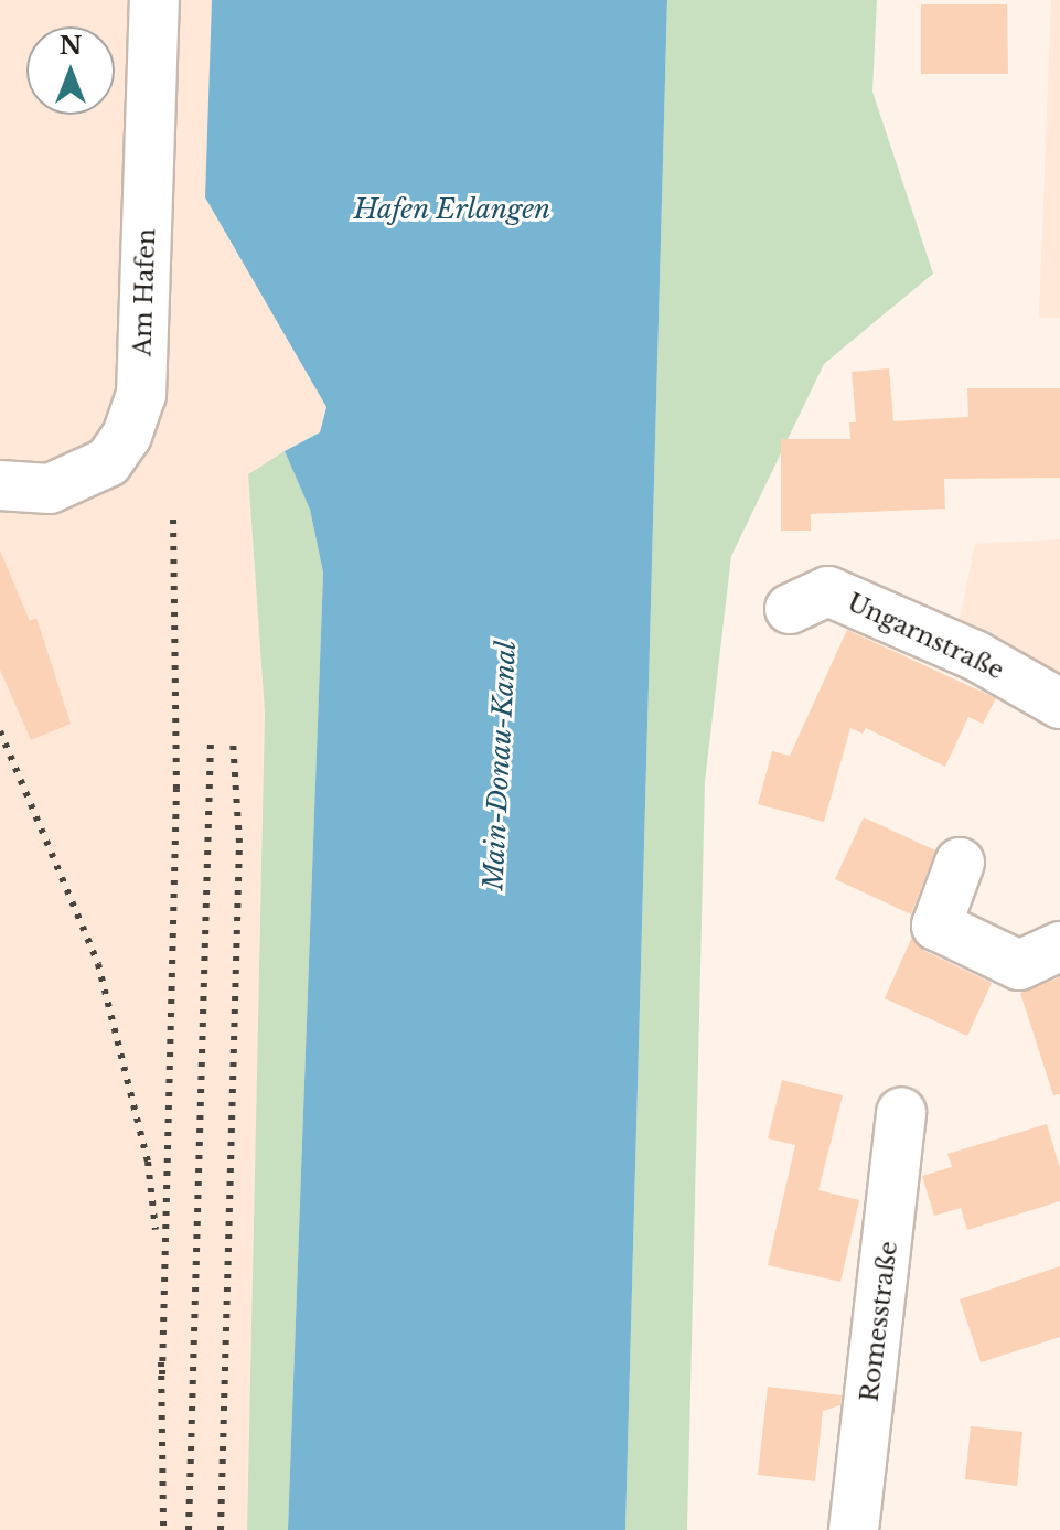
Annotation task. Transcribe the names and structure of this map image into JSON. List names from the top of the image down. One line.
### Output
{"streets":{"street":["Am Hafen","Ungarnstraße","Romesstraße"]},"water":["Hafen Erlangen","Main-Donau-Kanal"],"north":"top"}
